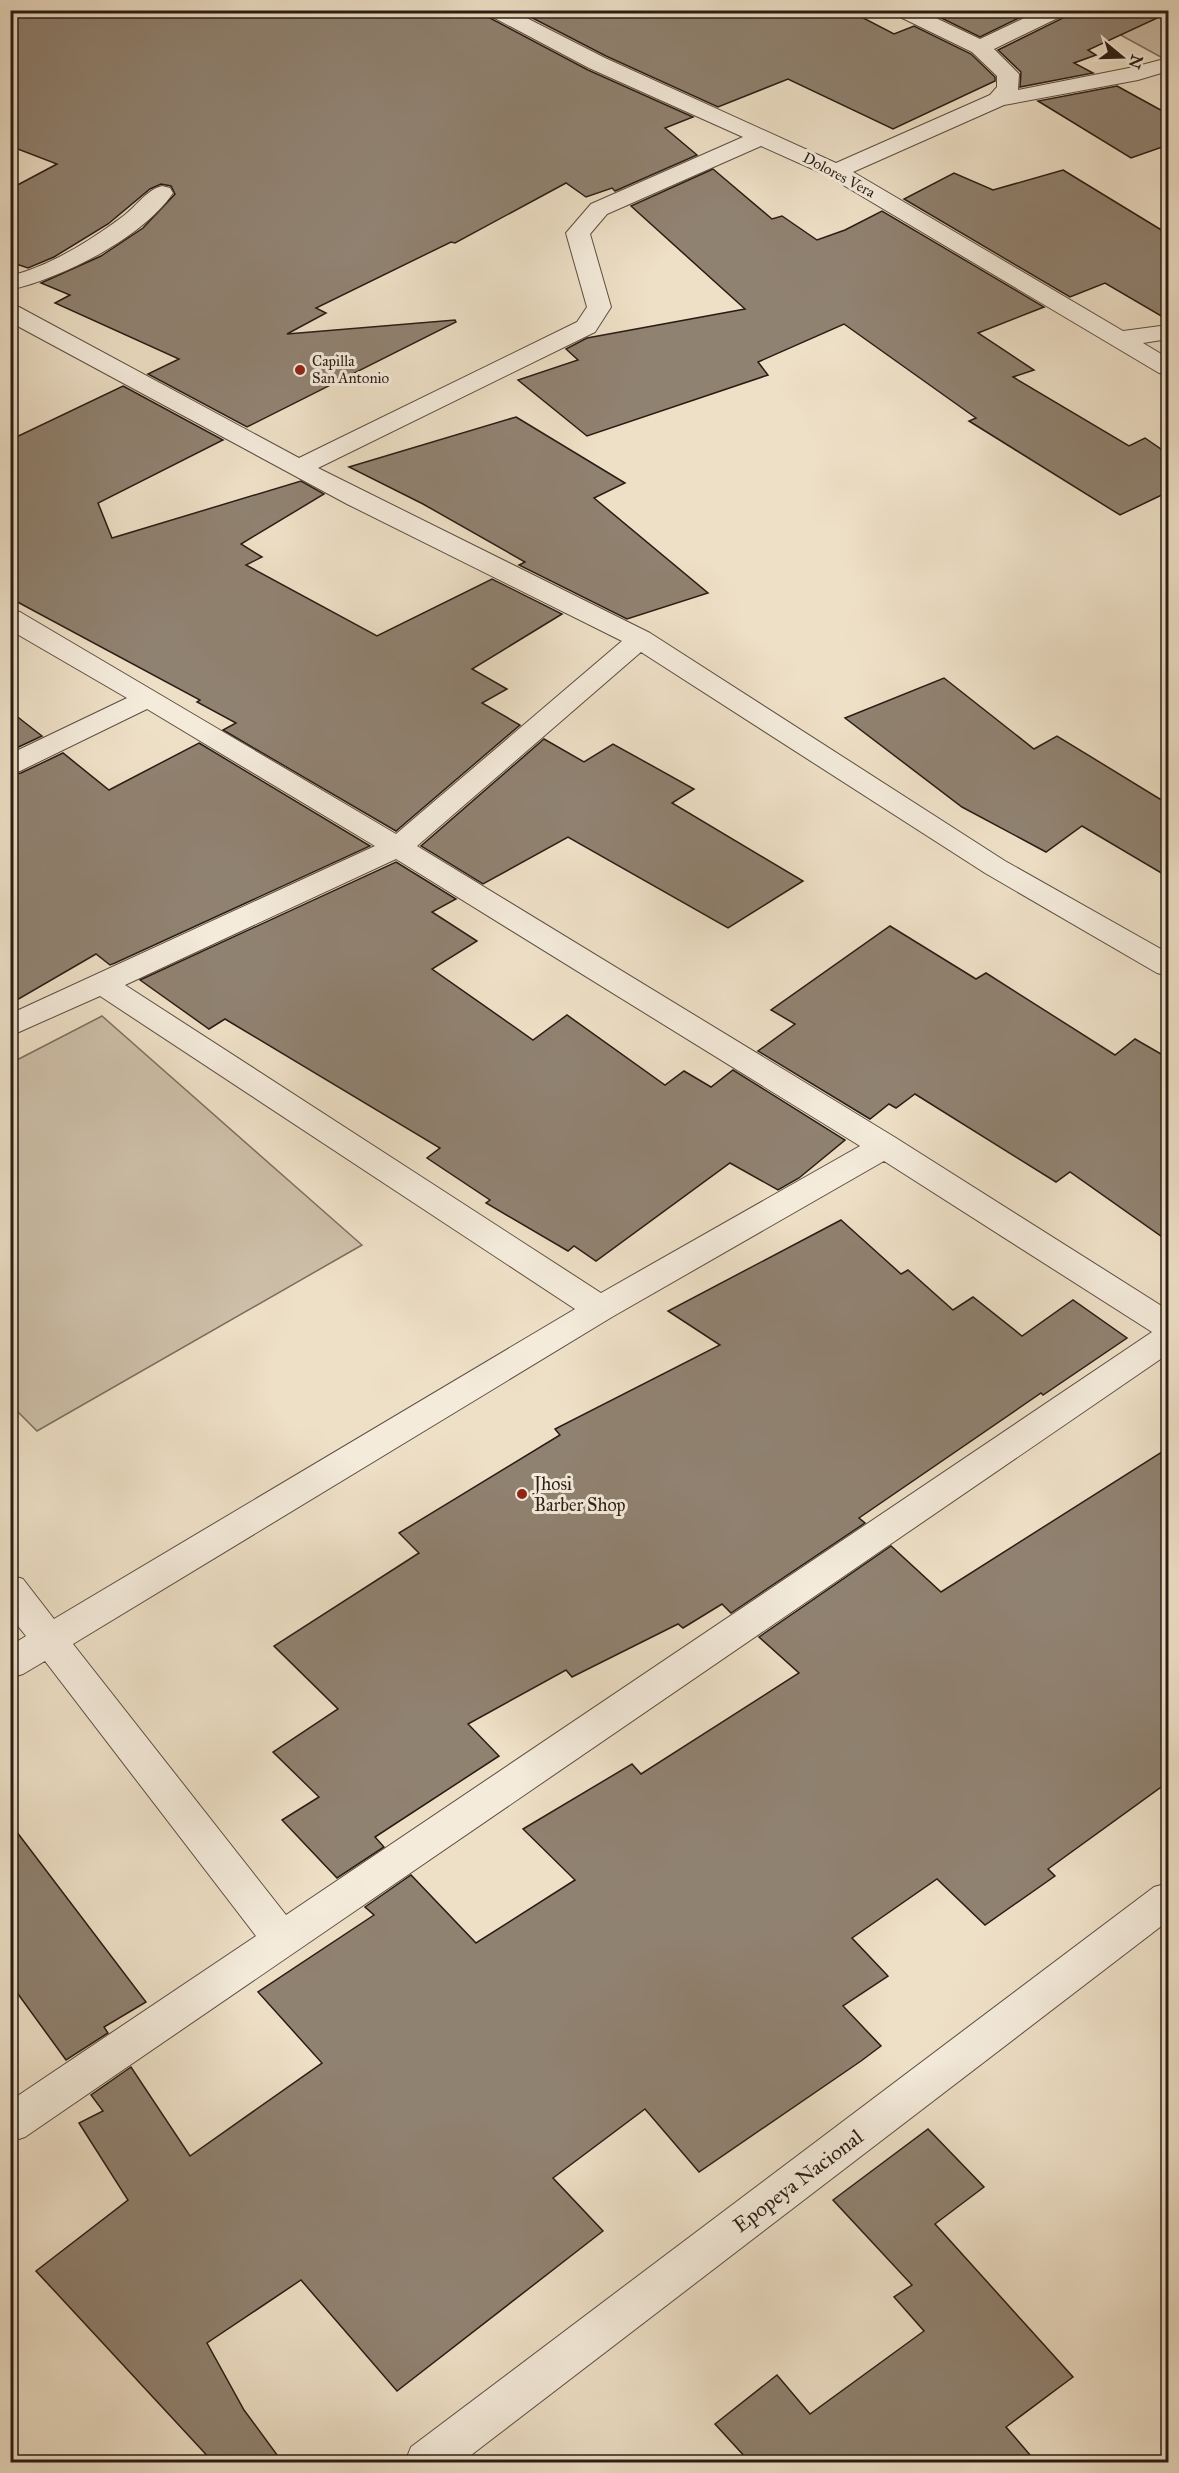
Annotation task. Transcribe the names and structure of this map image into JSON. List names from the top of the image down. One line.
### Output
{"streets":{"street":["Dolores Vera","Epopeya Nacional"]},"places":["Capilla San Antonio","Jhosi Barber Shop"],"north":"right"}
